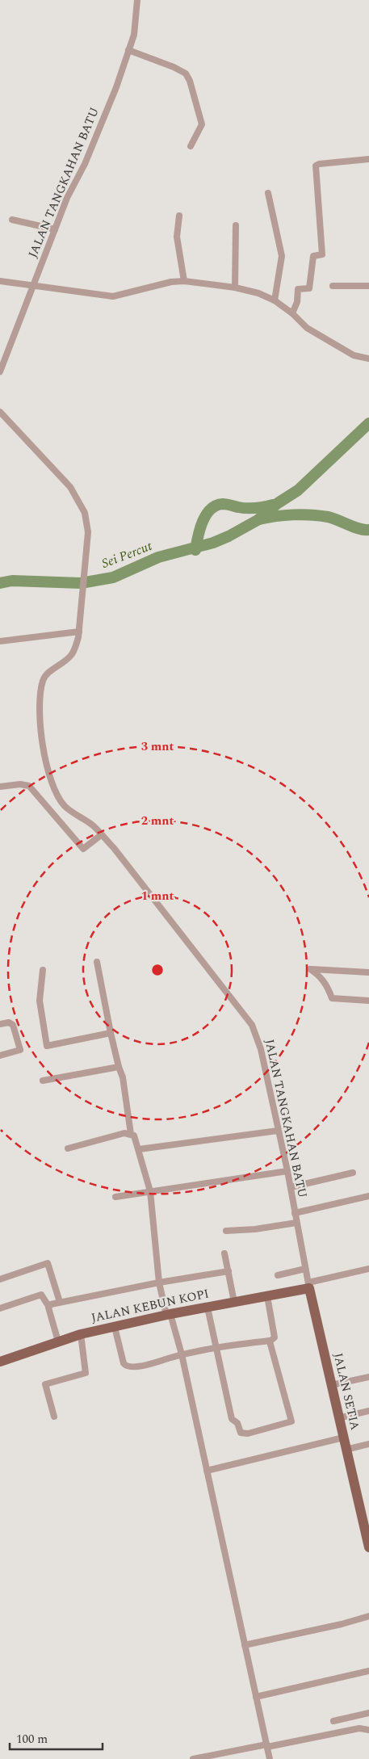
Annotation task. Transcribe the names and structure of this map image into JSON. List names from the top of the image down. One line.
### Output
{"streets":{"main road":["JALAN KEBUN KOPI","JALAN SETIA"],"street":["JALAN TANGKAHAN BATU"]},"crossings":[["JALAN TANGKAHAN BATU","JALAN KEBUN KOPI"],["JALAN TANGKAHAN BATU","JALAN SETIA"],["JALAN KEBUN KOPI","JALAN SETIA"]],"water":["Sei Percut"],"scale_bar":"100 m","rings":["3 mnt","2 mnt","1 mnt"]}
